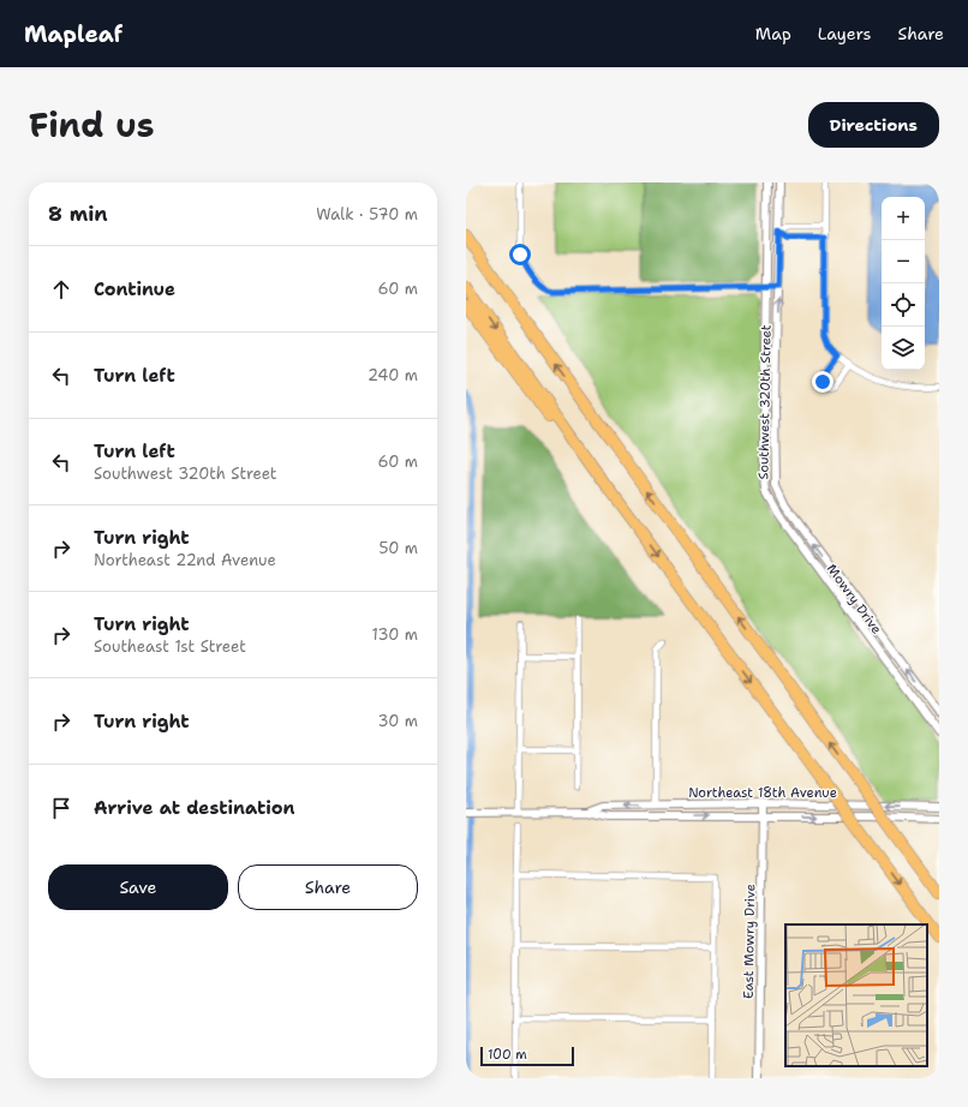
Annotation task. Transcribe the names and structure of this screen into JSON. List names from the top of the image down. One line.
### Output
{"streets":{"street":["Southwest 320th Street","Mowry Drive","Northeast 18th Avenue","East Mowry Drive"]},"crossings":[["Southwest 320th Street","Mowry Drive"],["Northeast 18th Avenue","East Mowry Drive"]],"scale_bar":"100 m","page":{"header":"Mapleaf","nav":["Map","Layers","Share"],"title":"Find us","buttons":["Directions",["Save","Share"]],"heading":["8 min","Walk · 570 m"],"map_buttons":["+","−"],"list":[["Continue","60 m"],["Turn left","240 m"],["Turn left","Southwest 320th Street","60 m"],["Turn right","Northeast 22nd Avenue","50 m"],["Turn right","Southeast 1st Street","130 m"],["Turn right","30 m"],"Arrive at destination"],"scale":"100 m"}}
